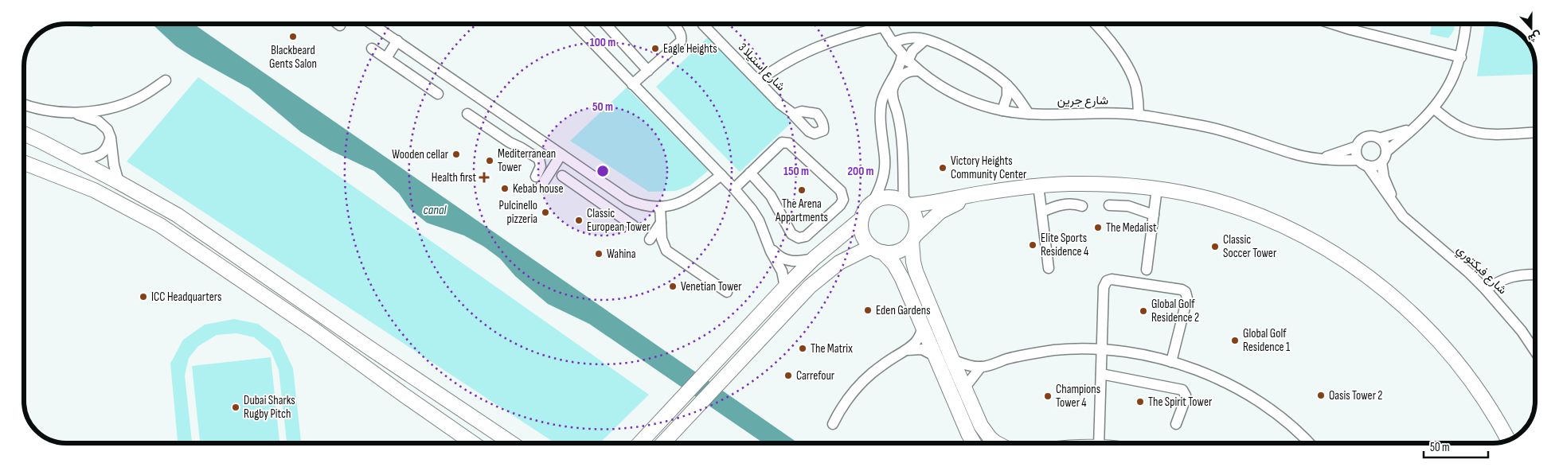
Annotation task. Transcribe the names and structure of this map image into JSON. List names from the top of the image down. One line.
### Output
{"streets":{"street":["شارع إستيلا 3","شارع جرين","شارع فيكتوري"]},"crossings":[["شارع جرين","شارع فيكتوري"]],"water":["canal"],"places":{"other":["Blackbeard Gents Salon","Eagle Heights","Wooden cellar","Mediterranean Tower","Victory Heights Community Center","Kebab house","The Arena Appartments","Pulcinello pizzeria","Classic European Tower","The Medalist","Elite Sports Residence 4","Classic Soccer Tower","Wahina","Venetian Tower","ICC Headquarters","Eden Gardens","Global Golf Residence 2","Global Golf Residence 1","The Matrix","Carrefour","Oasis Tower 2","Champions Tower 4","The Spirit Tower","Dubai Sharks Rugby Pitch"],"health":["Health first"]},"scale_bar":"50 m","north":"bottom","rings":["100 m","50 m","150 m","200 m"]}
